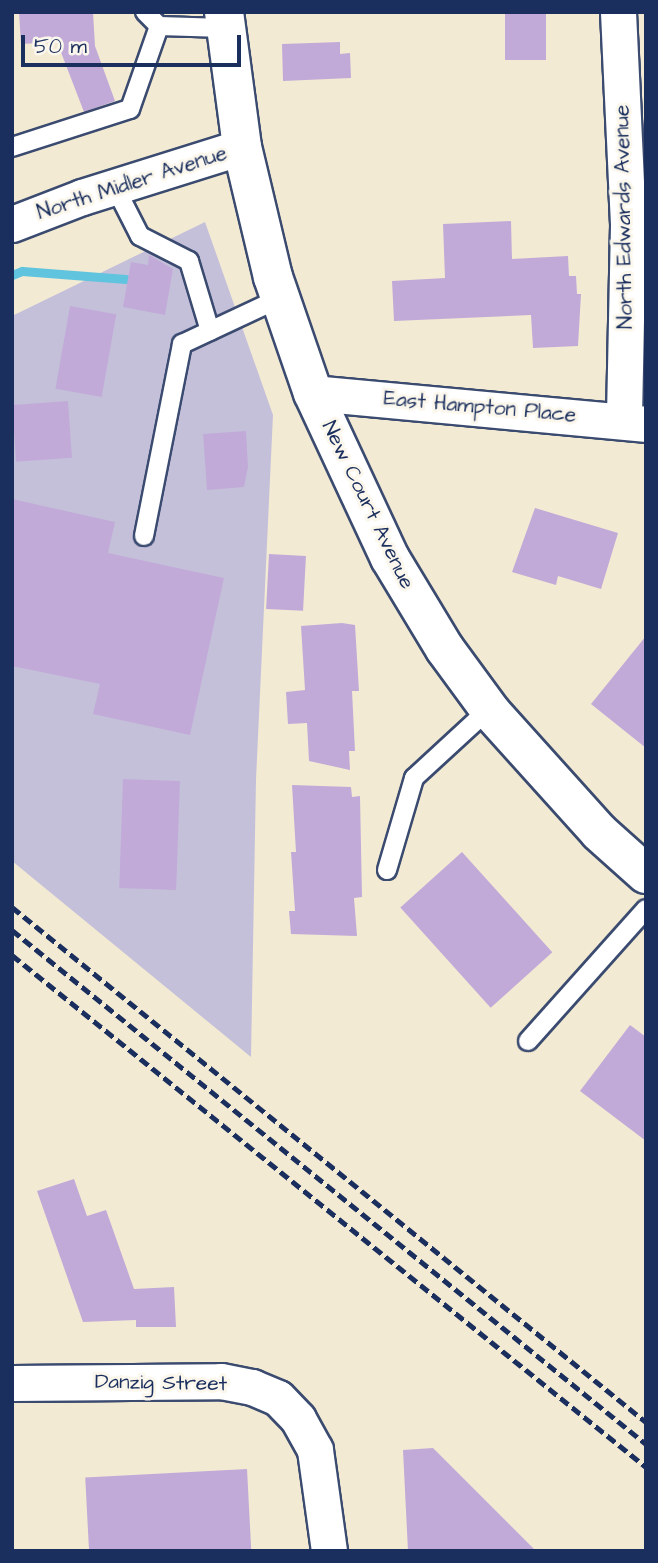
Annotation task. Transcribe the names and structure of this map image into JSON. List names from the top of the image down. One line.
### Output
{"streets":{"main road":["North Midler Avenue","New Court Avenue"],"street":["North Edwards Avenue","East Hampton Place","Danzig Street"]},"crossings":[["North Midler Avenue","New Court Avenue"],["North Edwards Avenue","East Hampton Place"],["East Hampton Place","New Court Avenue"]],"scale_bar":"50 m"}
